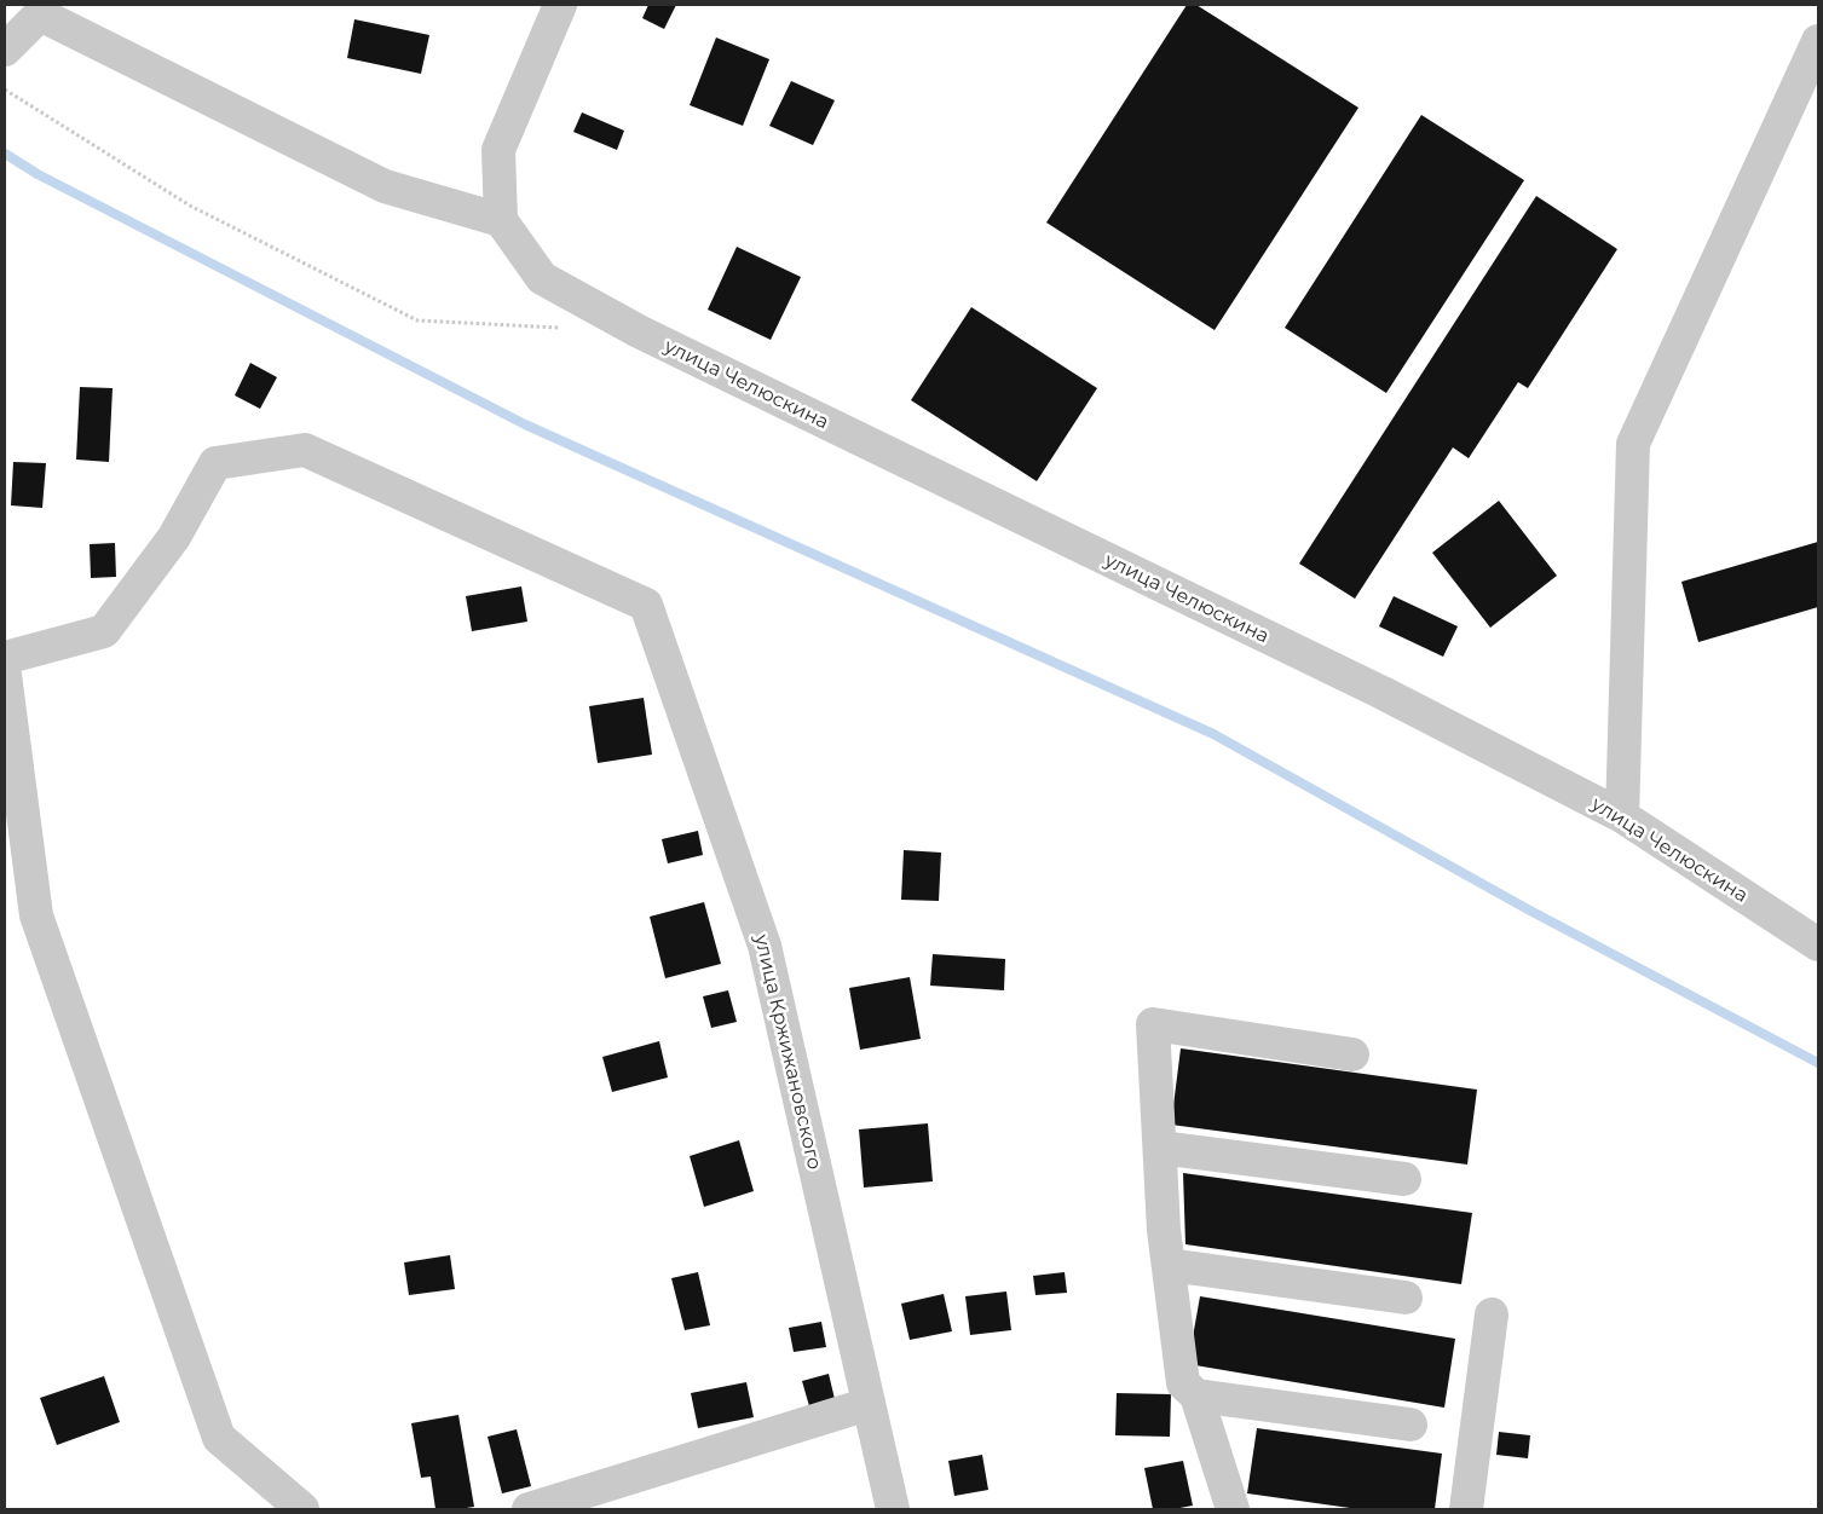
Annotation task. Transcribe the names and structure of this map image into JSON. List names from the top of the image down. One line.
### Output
{"streets":{"street":["улица Челюскина","улица Кржижановского"]}}
